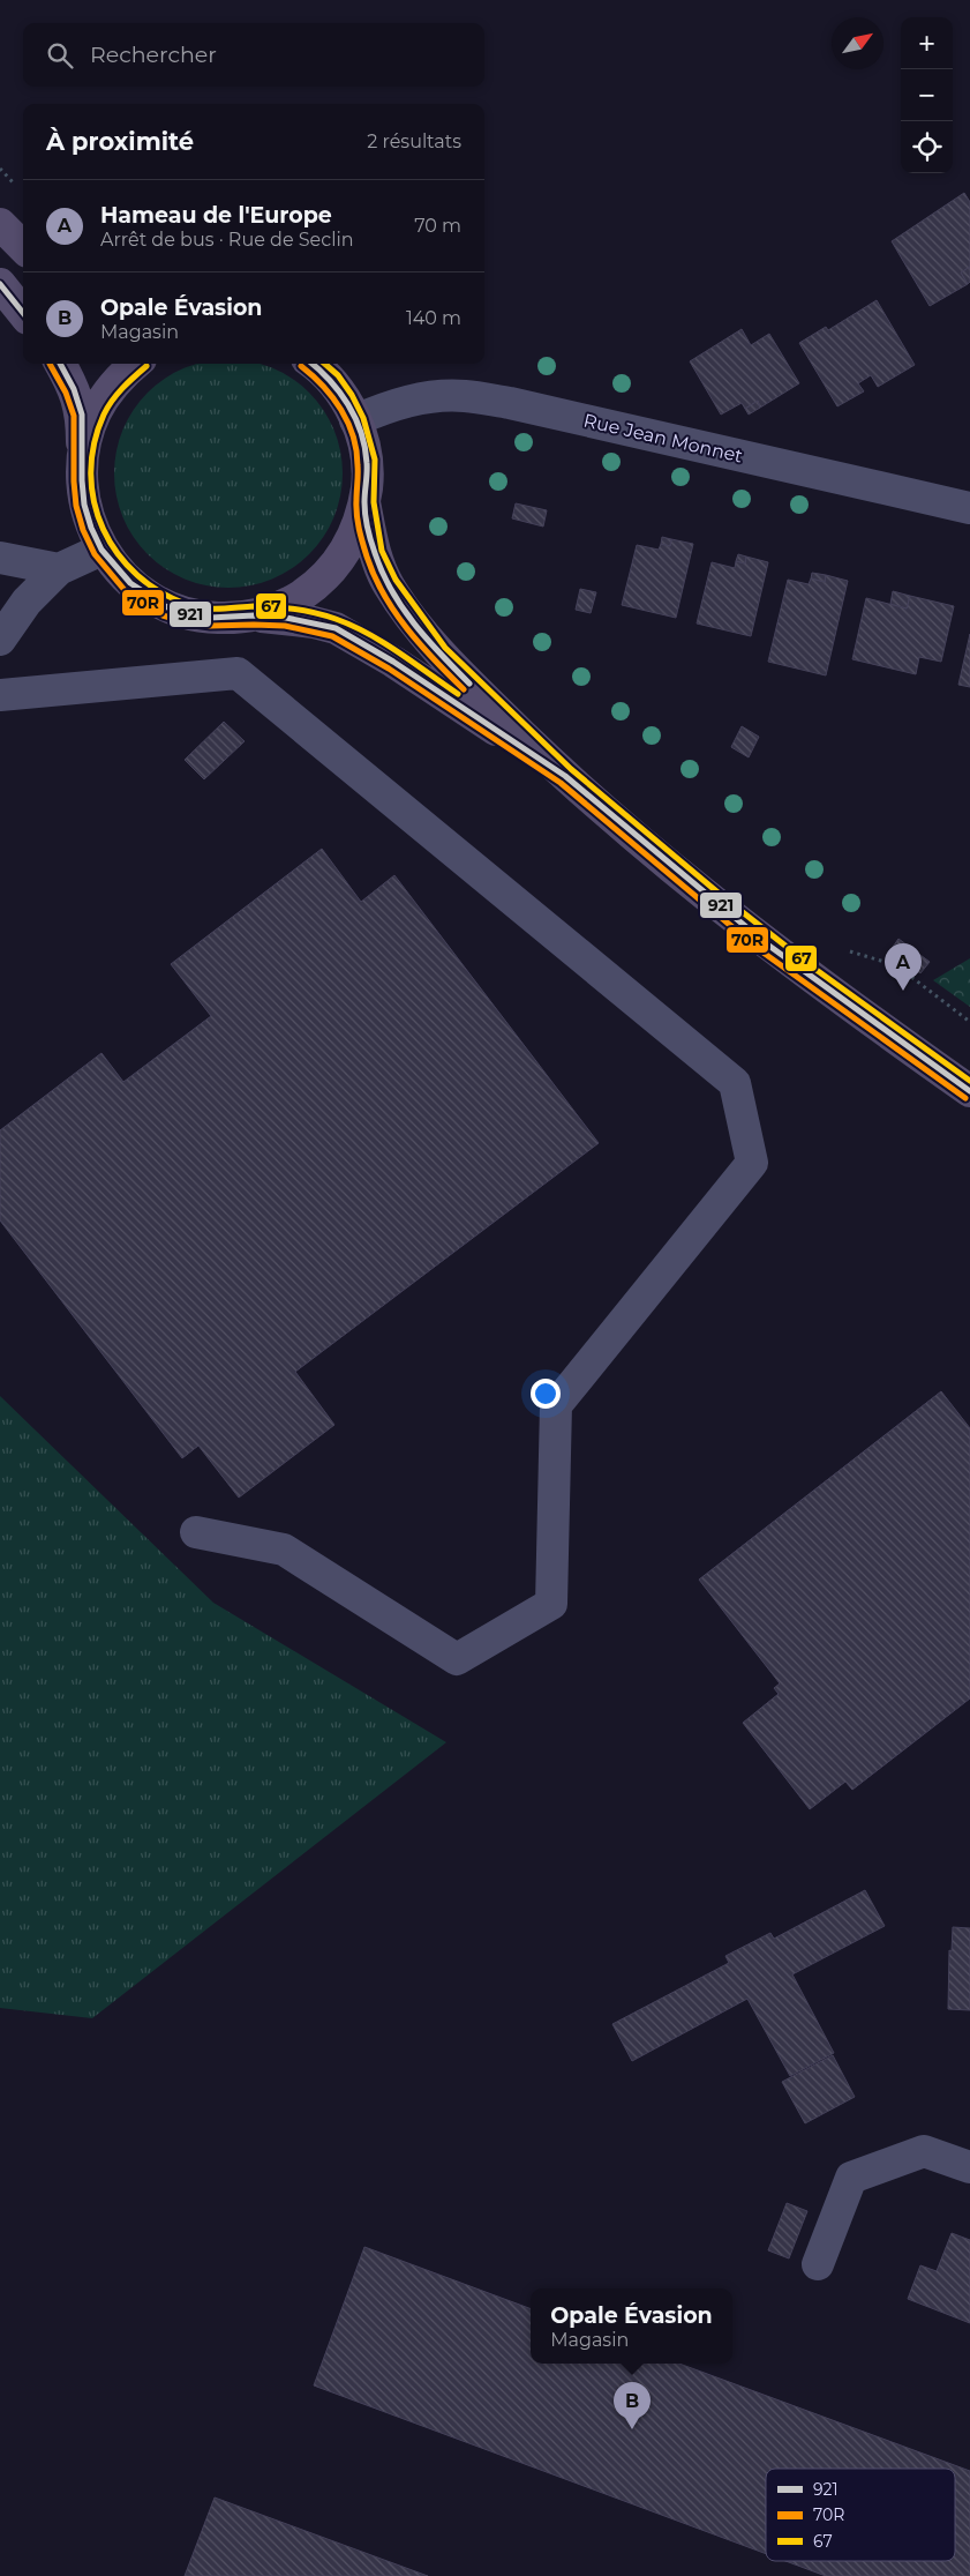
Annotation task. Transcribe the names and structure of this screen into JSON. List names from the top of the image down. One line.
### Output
{"streets":{"street":["Rue Jean Monnet"]},"lines":["transit line 921","transit line 70R","transit line 67"],"legend":["921","70R","67"],"north":"top right","page":{"map_buttons":["+","−"],"search":"Rechercher","heading":["À proximité","2 résultats"],"list":[{"mark":"A","name":"Hameau de l'Europe","note":"Arrêt de bus · Rue de Seclin","value":"70 m"},{"mark":"B","name":"Opale Évasion","note":"Magasin","value":"140 m"}],"pins":["A","B"],"popup":["Opale Évasion","Magasin"]}}
